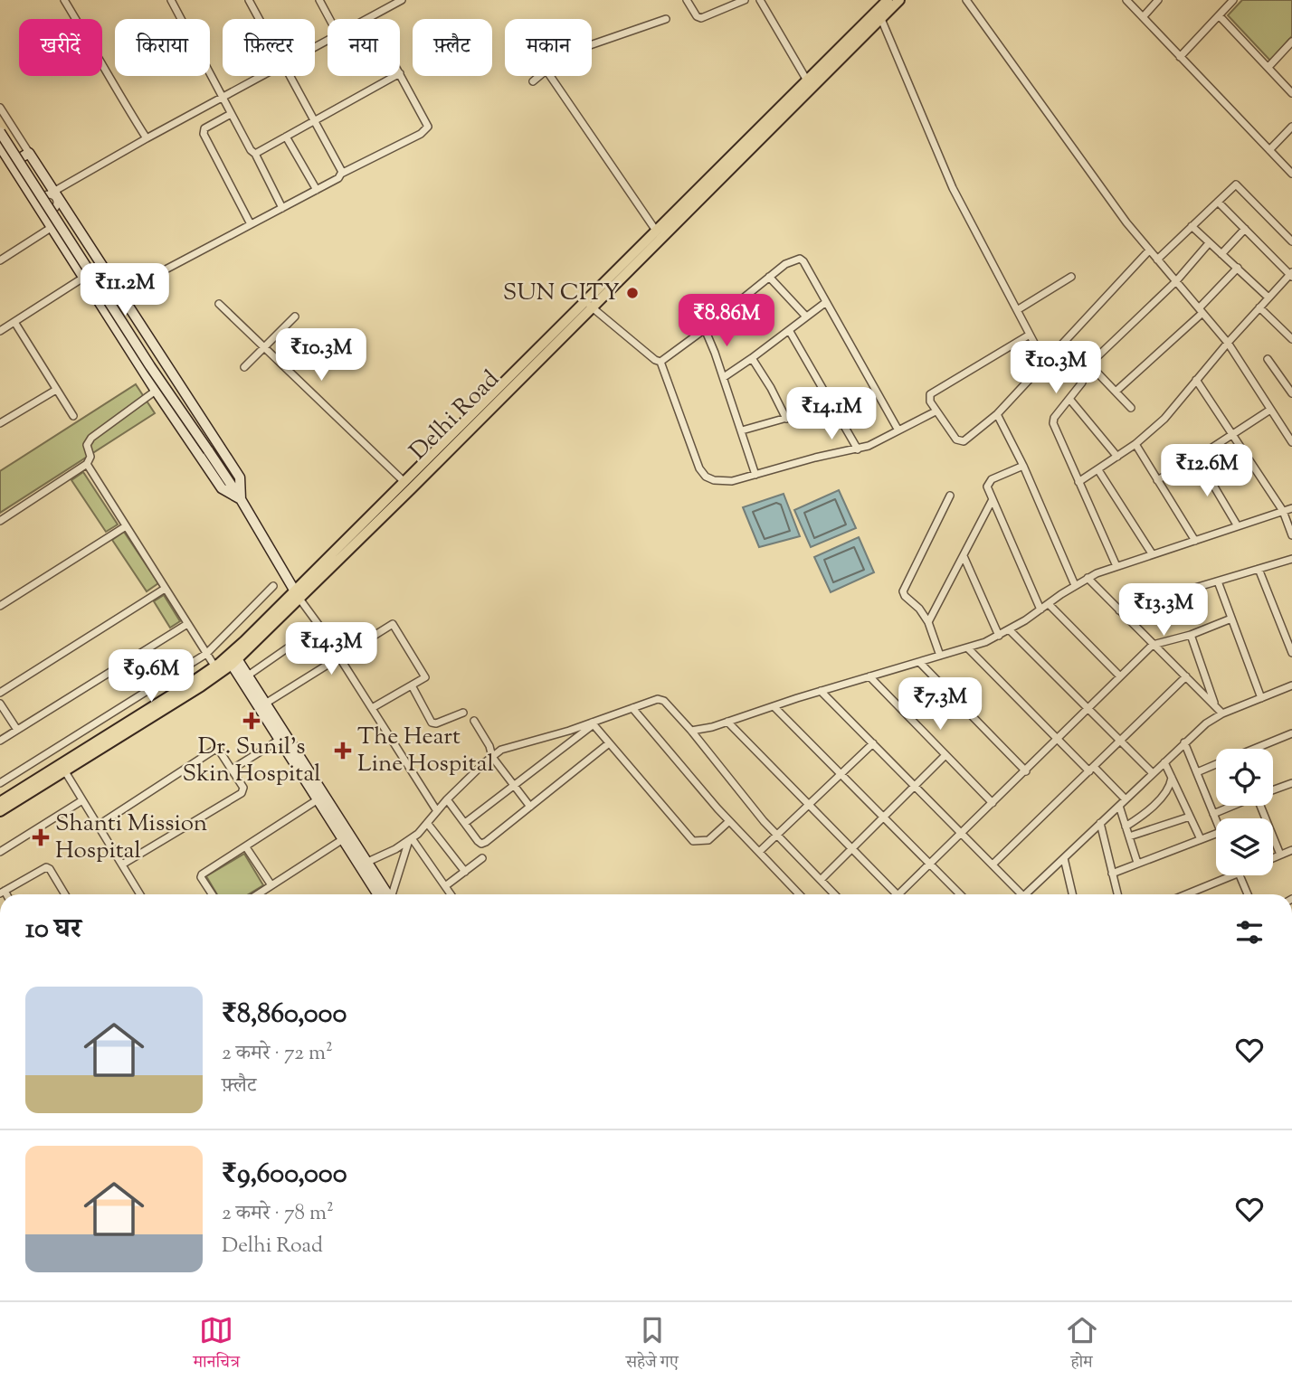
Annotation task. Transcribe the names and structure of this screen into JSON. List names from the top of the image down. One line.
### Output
{"streets":{"main road":["Delhi Road"]},"places":{"other":["SUN CITY"],"health":["Dr. Sunil's Skin Hospital","The Heart Line Hospital","Shanti Mission Hospital"]},"page":{"chip":["खरीदें","किराया","फ़िल्टर","नया","फ़्लैट","मकान"],"price":["₹11.2M","₹8.86M","₹10.3M","₹10.3M","₹14.1M","₹12.6M","₹13.3M","₹14.3M","₹9.6M","₹7.3M"],"heading":"10 घर","list":[{"name":"₹8,860,000","note":"2 कमरे · 72 m² · फ़्लैट"},{"name":"₹9,600,000","note":"2 कमरे · 78 m² · Delhi Road"}],"tabs":["मानचित्र","सहेजे गए","होम"]}}
